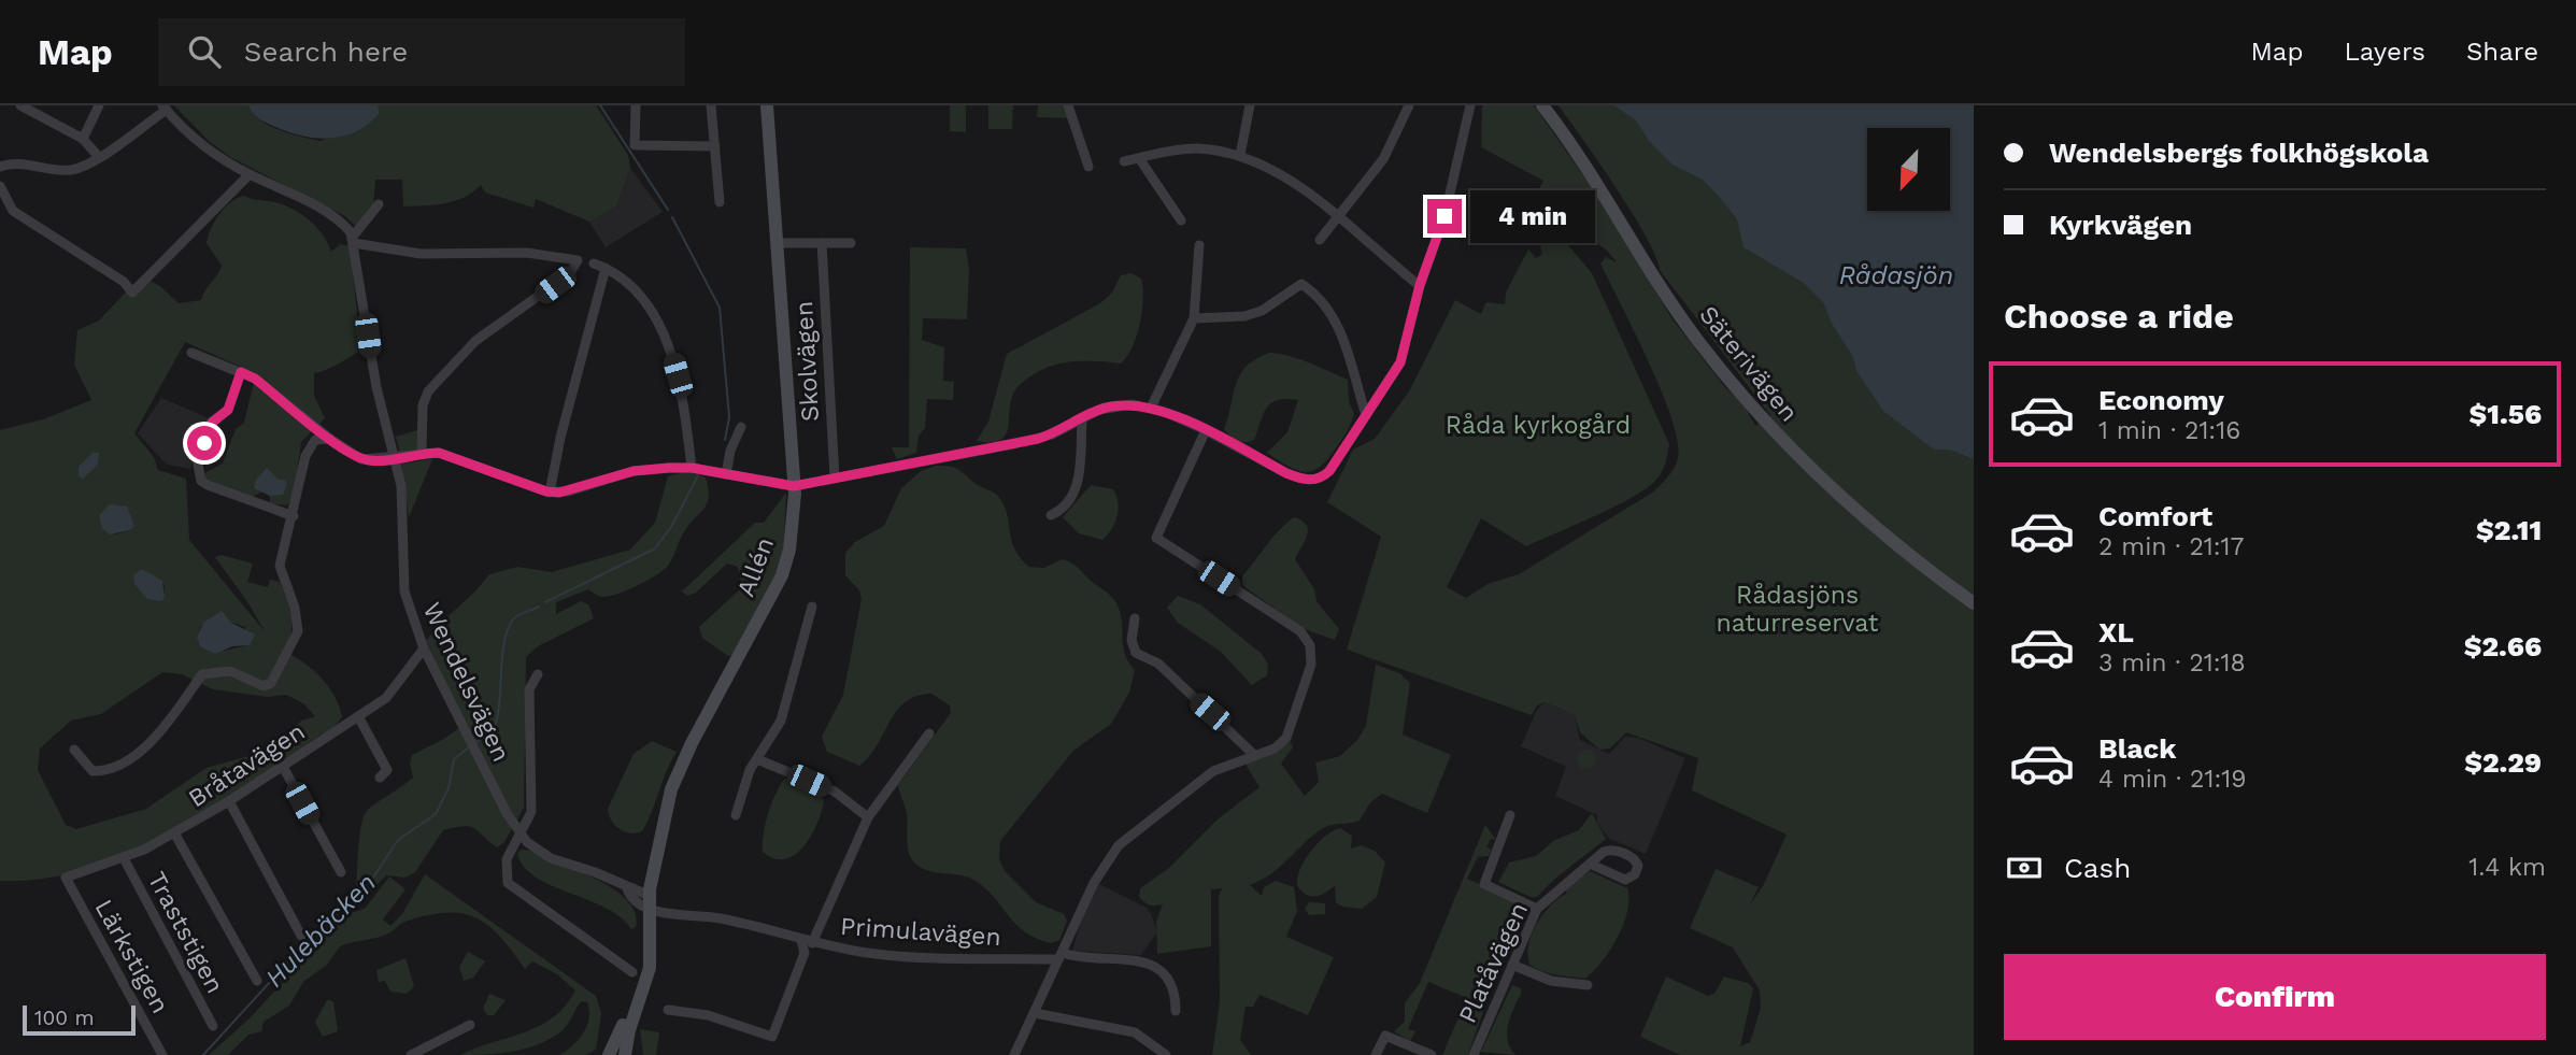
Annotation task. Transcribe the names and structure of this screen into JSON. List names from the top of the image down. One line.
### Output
{"streets":{"street":["Skolvägen","Säterivägen","Allén","Wendelsvägen","Bråtavägen","Primulavägen","Traststigen","Lärkstigen","Platåvägen"]},"crossings":[["Allén","Wendelsvägen"],["Allén","Primulavägen"],["Wendelsvägen","Bråtavägen"],["Wendelsvägen","Primulavägen"],["Bråtavägen","Traststigen"],["Bråtavägen","Lärkstigen"]],"water":["Rådasjön","Hulebäcken"],"parks":["Råda kyrkogård","Rådasjöns naturreservat"],"scale_bar":"100 m","north":"bottom left","page":{"header":"Map","search":"Search here","nav":["Map","Layers","Share"],"banner":["Wendelsbergs folkhögskola","Kyrkvägen"],"bubble":"4 min","heading":"Choose a ride","list":[{"name":"Economy","note":"1 min · 21:16","value":"$1.56"},{"name":"Comfort","note":"2 min · 21:17","value":"$2.11"},{"name":"XL","note":"3 min · 21:18","value":"$2.66"},{"name":"Black","note":"4 min · 21:19","value":"$2.29"}],"pay":["Cash","1.4 km"],"buttons":"Confirm","scale":"100 m"}}
